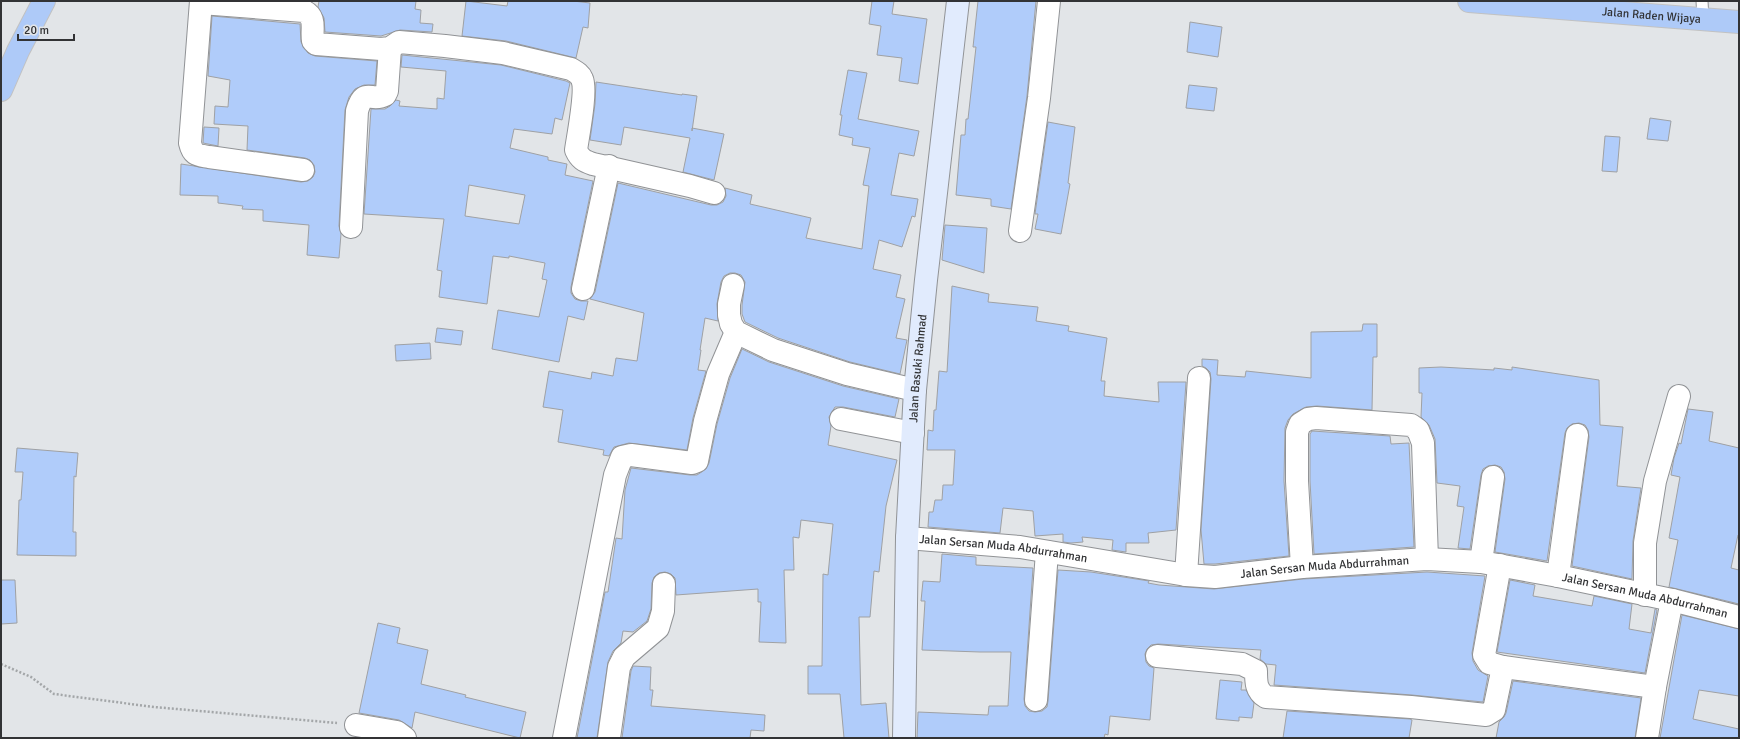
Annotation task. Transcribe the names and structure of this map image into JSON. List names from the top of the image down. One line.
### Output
{"streets":{"highway":["Jalan Raden Wijaya"],"main road":["Jalan Basuki Rahmad"],"street":["Jalan Sersan Muda Abdurrahman"]},"crossings":[["Jalan Basuki Rahmad","Jalan Sersan Muda Abdurrahman"]],"scale_bar":"20 m"}
